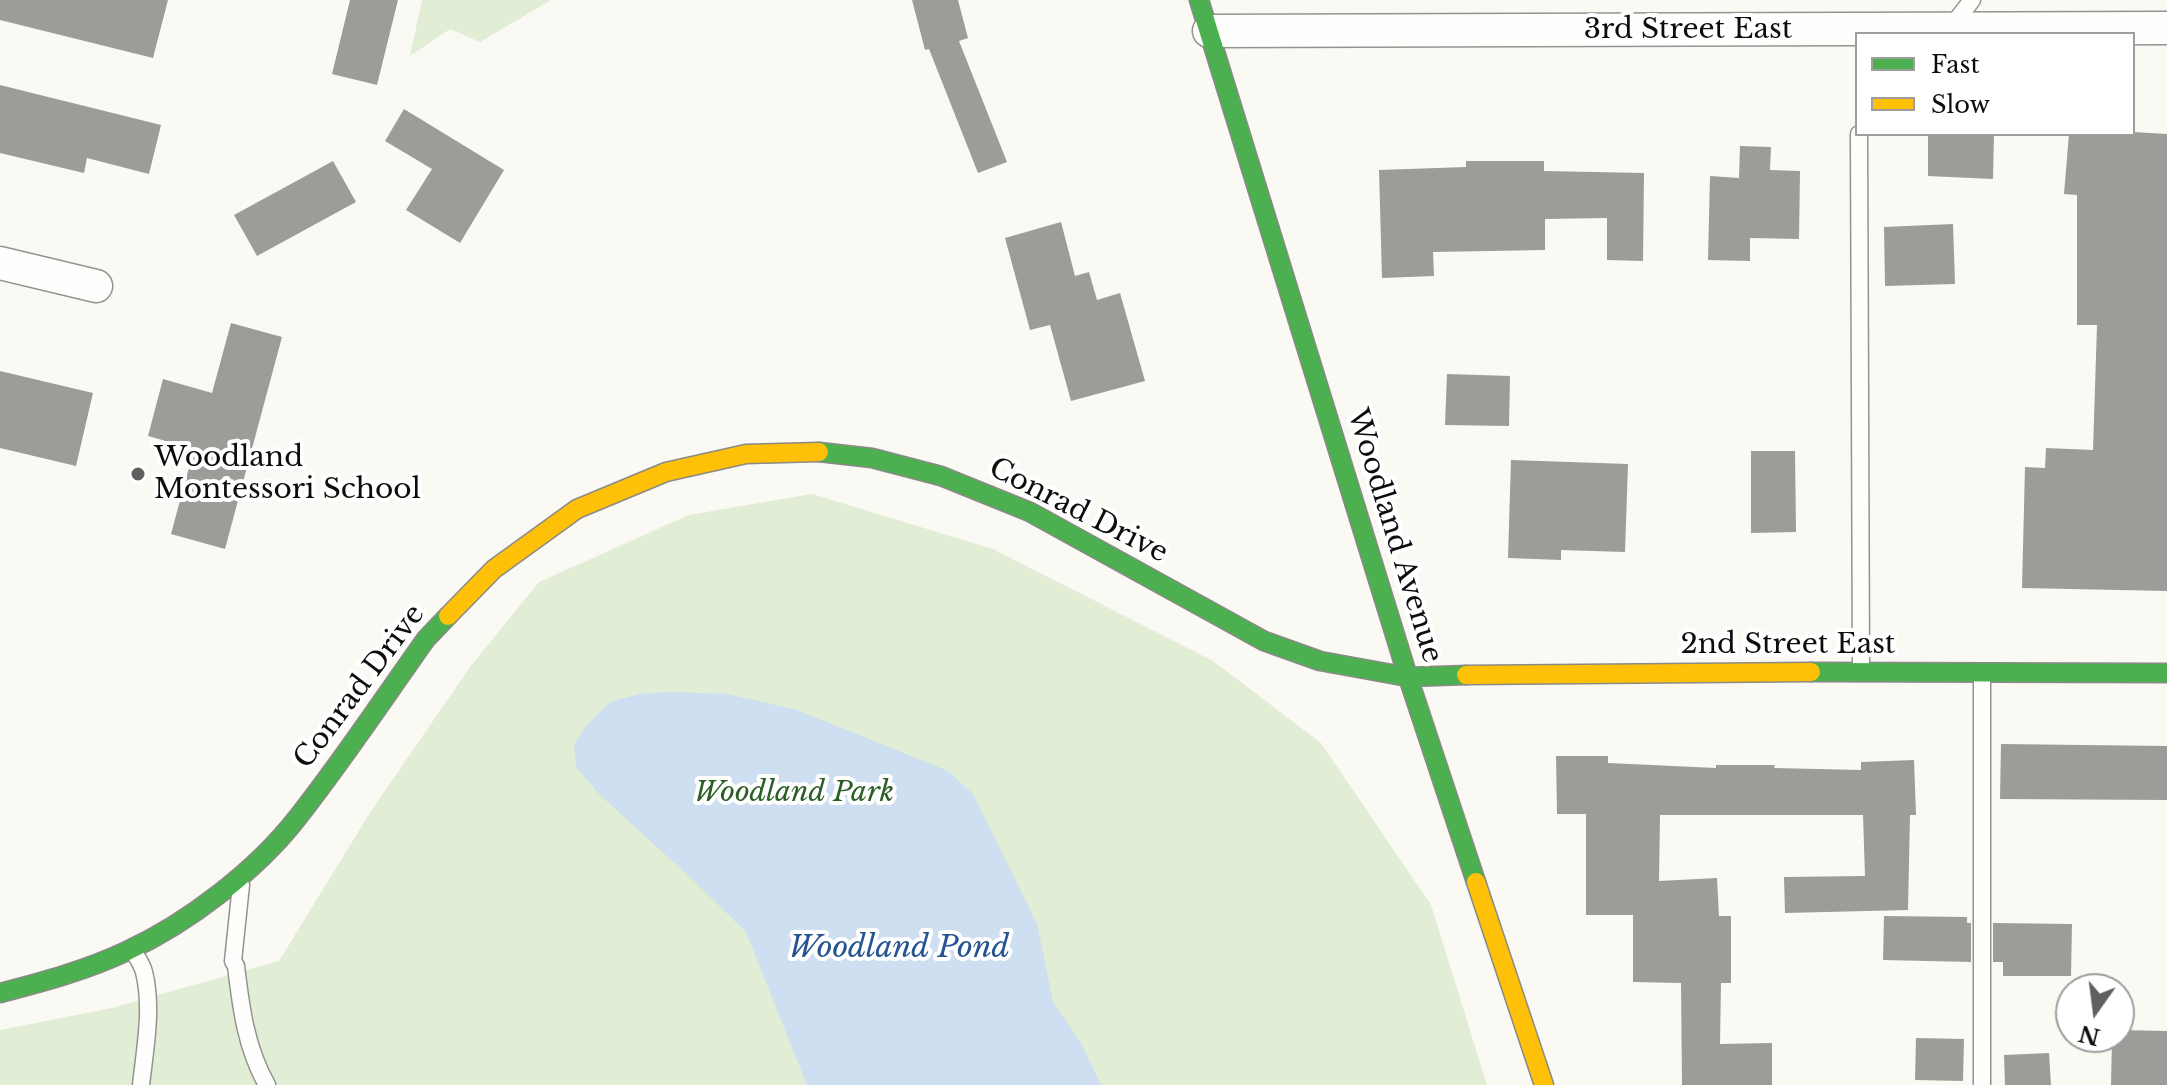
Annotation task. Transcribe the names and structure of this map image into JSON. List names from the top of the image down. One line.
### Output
{"streets":{"street":["3rd Street East","Conrad Drive","Woodland Avenue","2nd Street East"]},"crossings":[["3rd Street East","Woodland Avenue"],["Conrad Drive","Woodland Avenue"],["Conrad Drive","2nd Street East"],["Woodland Avenue","2nd Street East"]],"water":["Woodland Pond"],"parks":["Woodland Park"],"places":["Woodland Montessori School"],"legend":["Fast","Slow"],"north":"bottom"}
